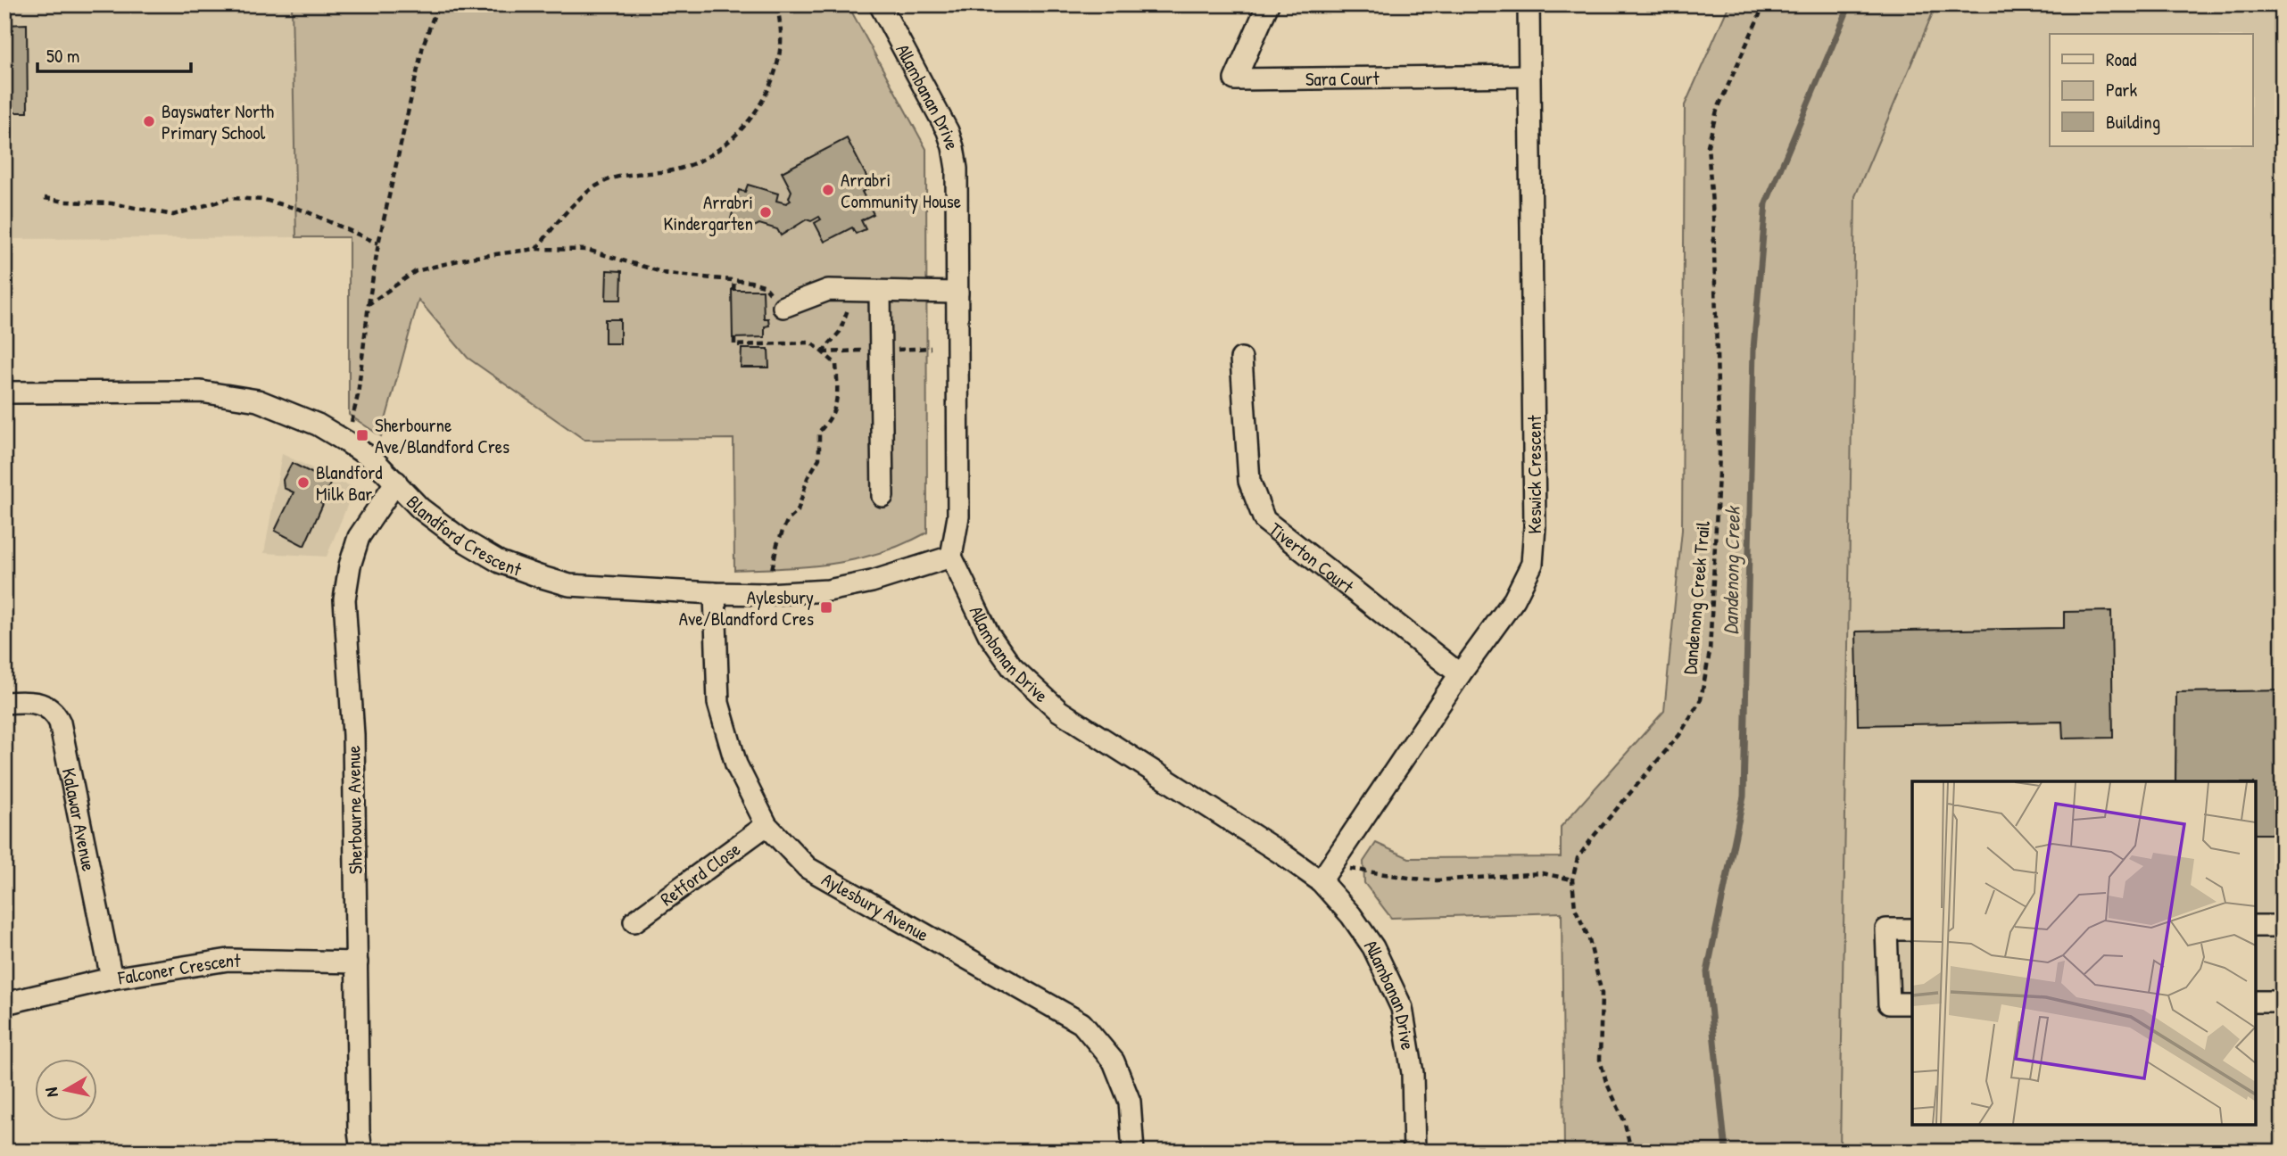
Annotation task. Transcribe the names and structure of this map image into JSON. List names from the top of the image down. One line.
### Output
{"streets":{"street":["Sara Court","Allambanan Drive","Keswick Crescent","Blandford Crescent","Tiverton Court","Sherbourne Avenue","Kalawar Avenue","Retford Close","Aylesbury Avenue","Falconer Crescent"],"path":["Dandenong Creek Trail"]},"crossings":[["Sara Court","Keswick Crescent"],["Allambanan Drive","Keswick Crescent"],["Allambanan Drive","Blandford Crescent"],["Keswick Crescent","Tiverton Court"],["Blandford Crescent","Sherbourne Avenue"],["Blandford Crescent","Aylesbury Avenue"],["Sherbourne Avenue","Falconer Crescent"],["Kalawar Avenue","Falconer Crescent"],["Retford Close","Aylesbury Avenue"]],"water":["Dandenong Creek"],"places":{"other":["Bayswater North Primary School","Arrabri Community House","Arrabri Kindergarten","Blandford Milk Bar"],"transit":["Sherbourne Ave/Blandford Cres","Aylesbury Ave/Blandford Cres"]},"legend":["Road","Park","Building"],"scale_bar":"50 m","north":"left"}
